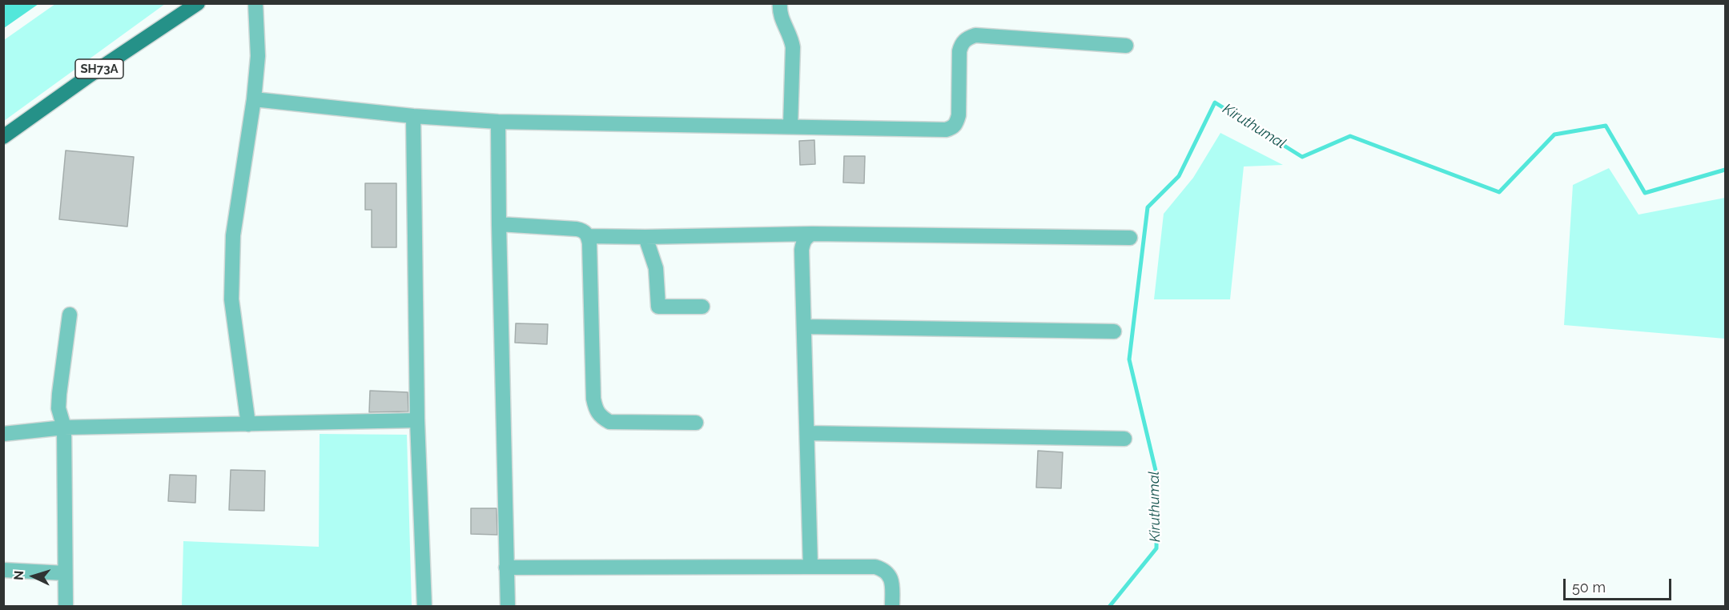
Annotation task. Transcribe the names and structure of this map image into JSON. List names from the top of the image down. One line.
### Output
{"streets":{"main road":["SH73A"]},"water":["Kiruthumal"],"scale_bar":"50 m","north":"left"}
